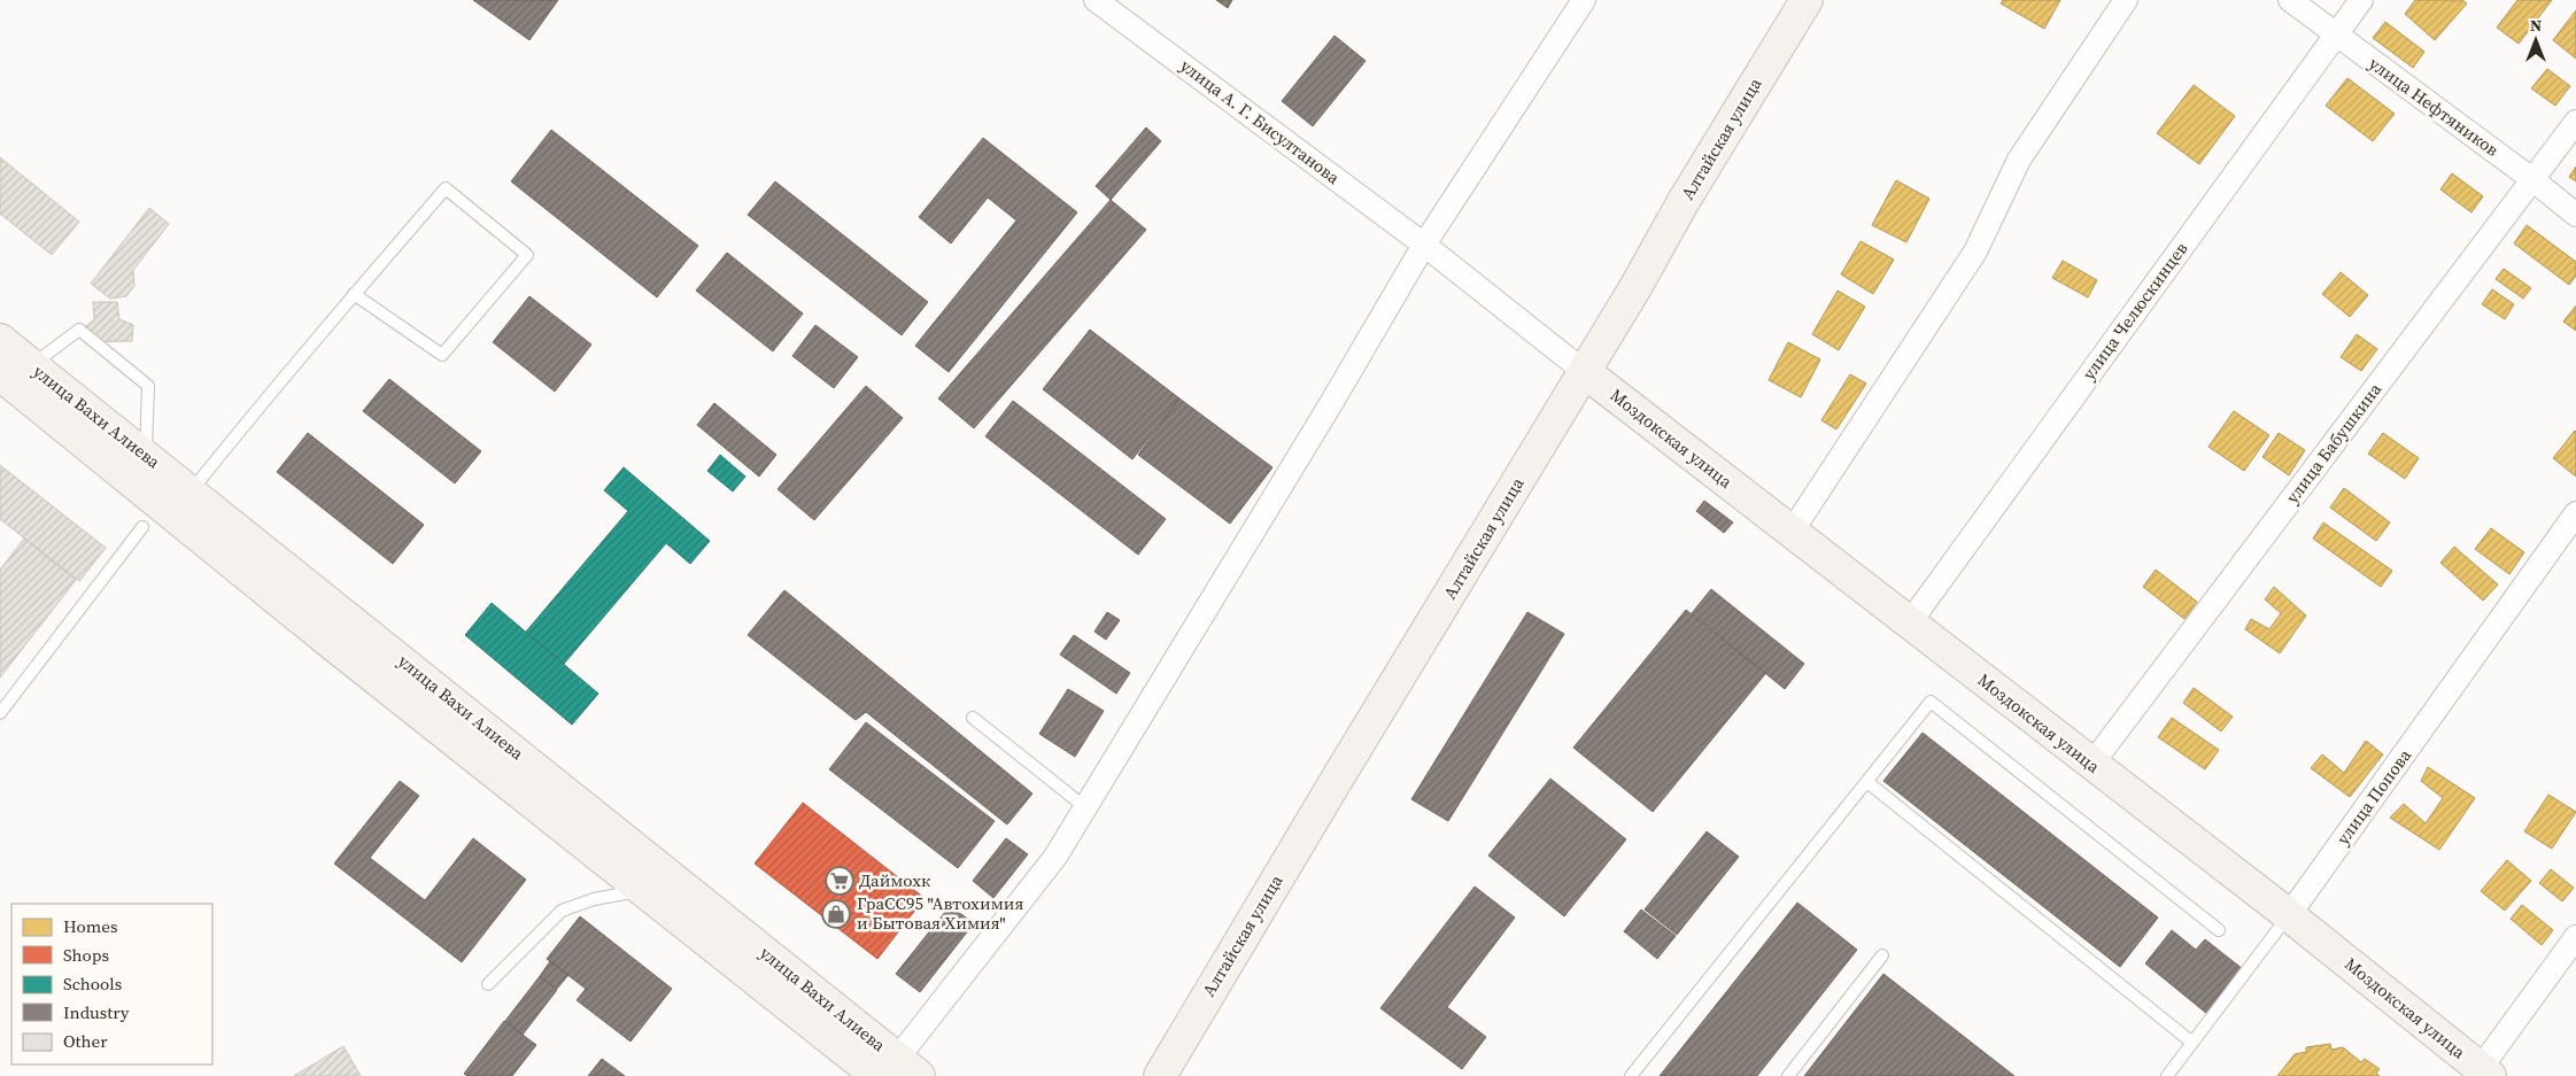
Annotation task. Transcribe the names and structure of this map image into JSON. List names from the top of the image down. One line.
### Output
{"streets":{"main road":["Алтайская улица","улица Вахи Алиева","Моздокская улица"],"street":["улица Нефтяников","улица А. Г. Бисултанова","улица Челюскинцев","улица Бабушкина","улица Попова"]},"crossings":[["улица Нефтяников","улица Челюскинцев"],["улица Нефтяников","улица Бабушкина"],["улица А. Г. Бисултанова","Алтайская улица"],["улица А. Г. Бисултанова","Моздокская улица"],["Алтайская улица","Моздокская улица"],["улица Челюскинцев","Моздокская улица"],["Моздокская улица","улица Бабушкина"],["Моздокская улица","улица Попова"]],"places":{"supermarket":["Даймохк"],"shop":["ГраСС95 \"Автохимия и Бытовая Химия\""]},"legend":["Homes","Shops","Schools","Industry","Other"],"north":"top"}
